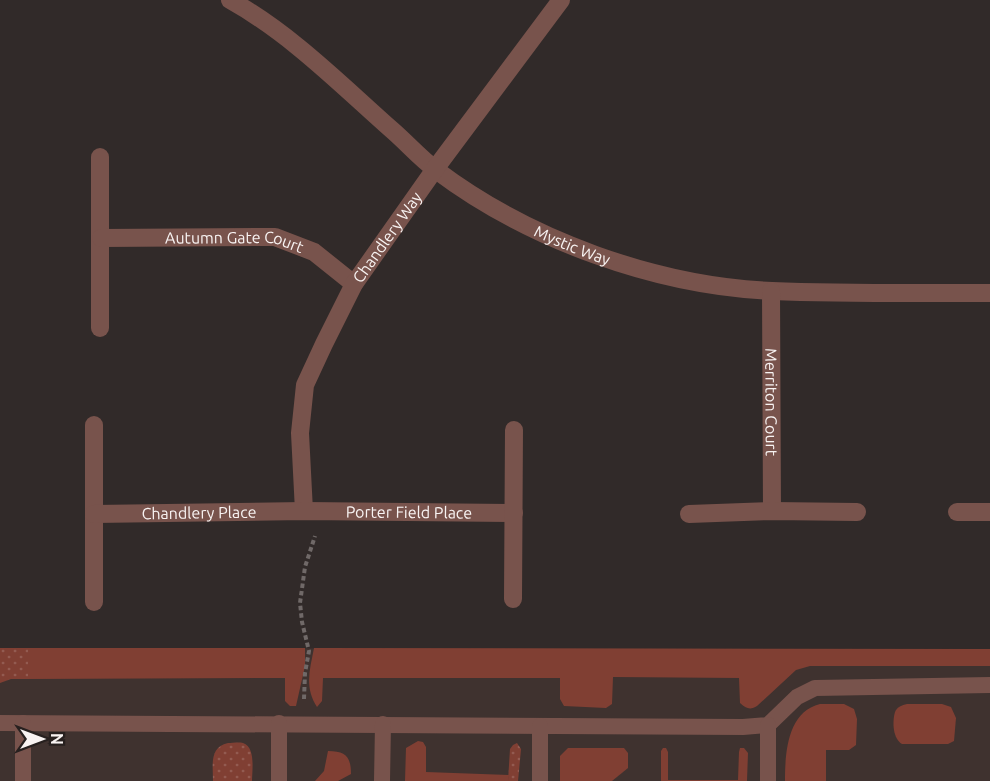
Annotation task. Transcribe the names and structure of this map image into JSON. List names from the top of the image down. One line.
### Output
{"streets":{"street":["Chandlery Way","Autumn Gate Court","Mystic Way","Merriton Court","Chandlery Place","Porter Field Place"]},"crossings":[["Chandlery Way","Autumn Gate Court"],["Chandlery Way","Mystic Way"],["Chandlery Way","Chandlery Place"],["Chandlery Way","Porter Field Place"],["Mystic Way","Merriton Court"],["Chandlery Place","Porter Field Place"]],"north":"right"}
